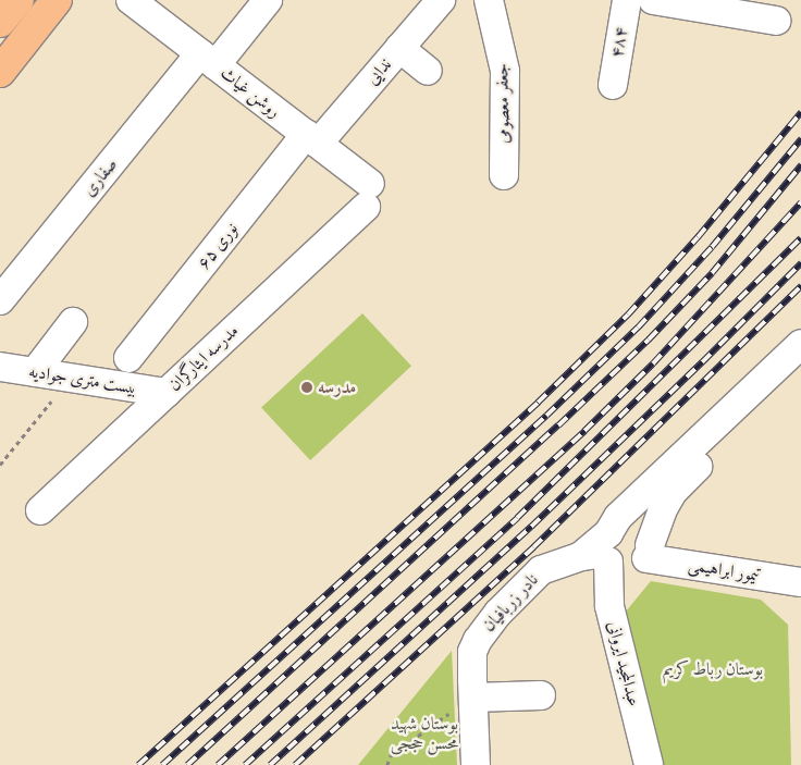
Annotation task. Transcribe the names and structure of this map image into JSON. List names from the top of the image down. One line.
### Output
{"streets":{"street":["۴۸۴","ندایی","روشن غیاث","جعفر معصومی","صفاری","نوری ۶۵","مدرسه ایثارگران","بیست متری جوادیه","تیمور ابراهیمی","نادر زربافیان","عبدالمجید ایروانی"]},"crossings":[["ندایی","روشن غیاث"],["ندایی","نوری ۶۵"],["روشن غیاث","صفاری"],["روشن غیاث","نوری ۶۵"],["روشن غیاث","مدرسه ایثارگران"],["مدرسه ایثارگران","بیست متری جوادیه"],["تیمور ابراهیمی","نادر زربافیان"],["تیمور ابراهیمی","عبدالمجید ایروانی"],["نادر زربافیان","عبدالمجید ایروانی"]],"parks":["بوستان رباط کریم","بوستان شهید محسن حججی"],"places":["مدرسه"]}
